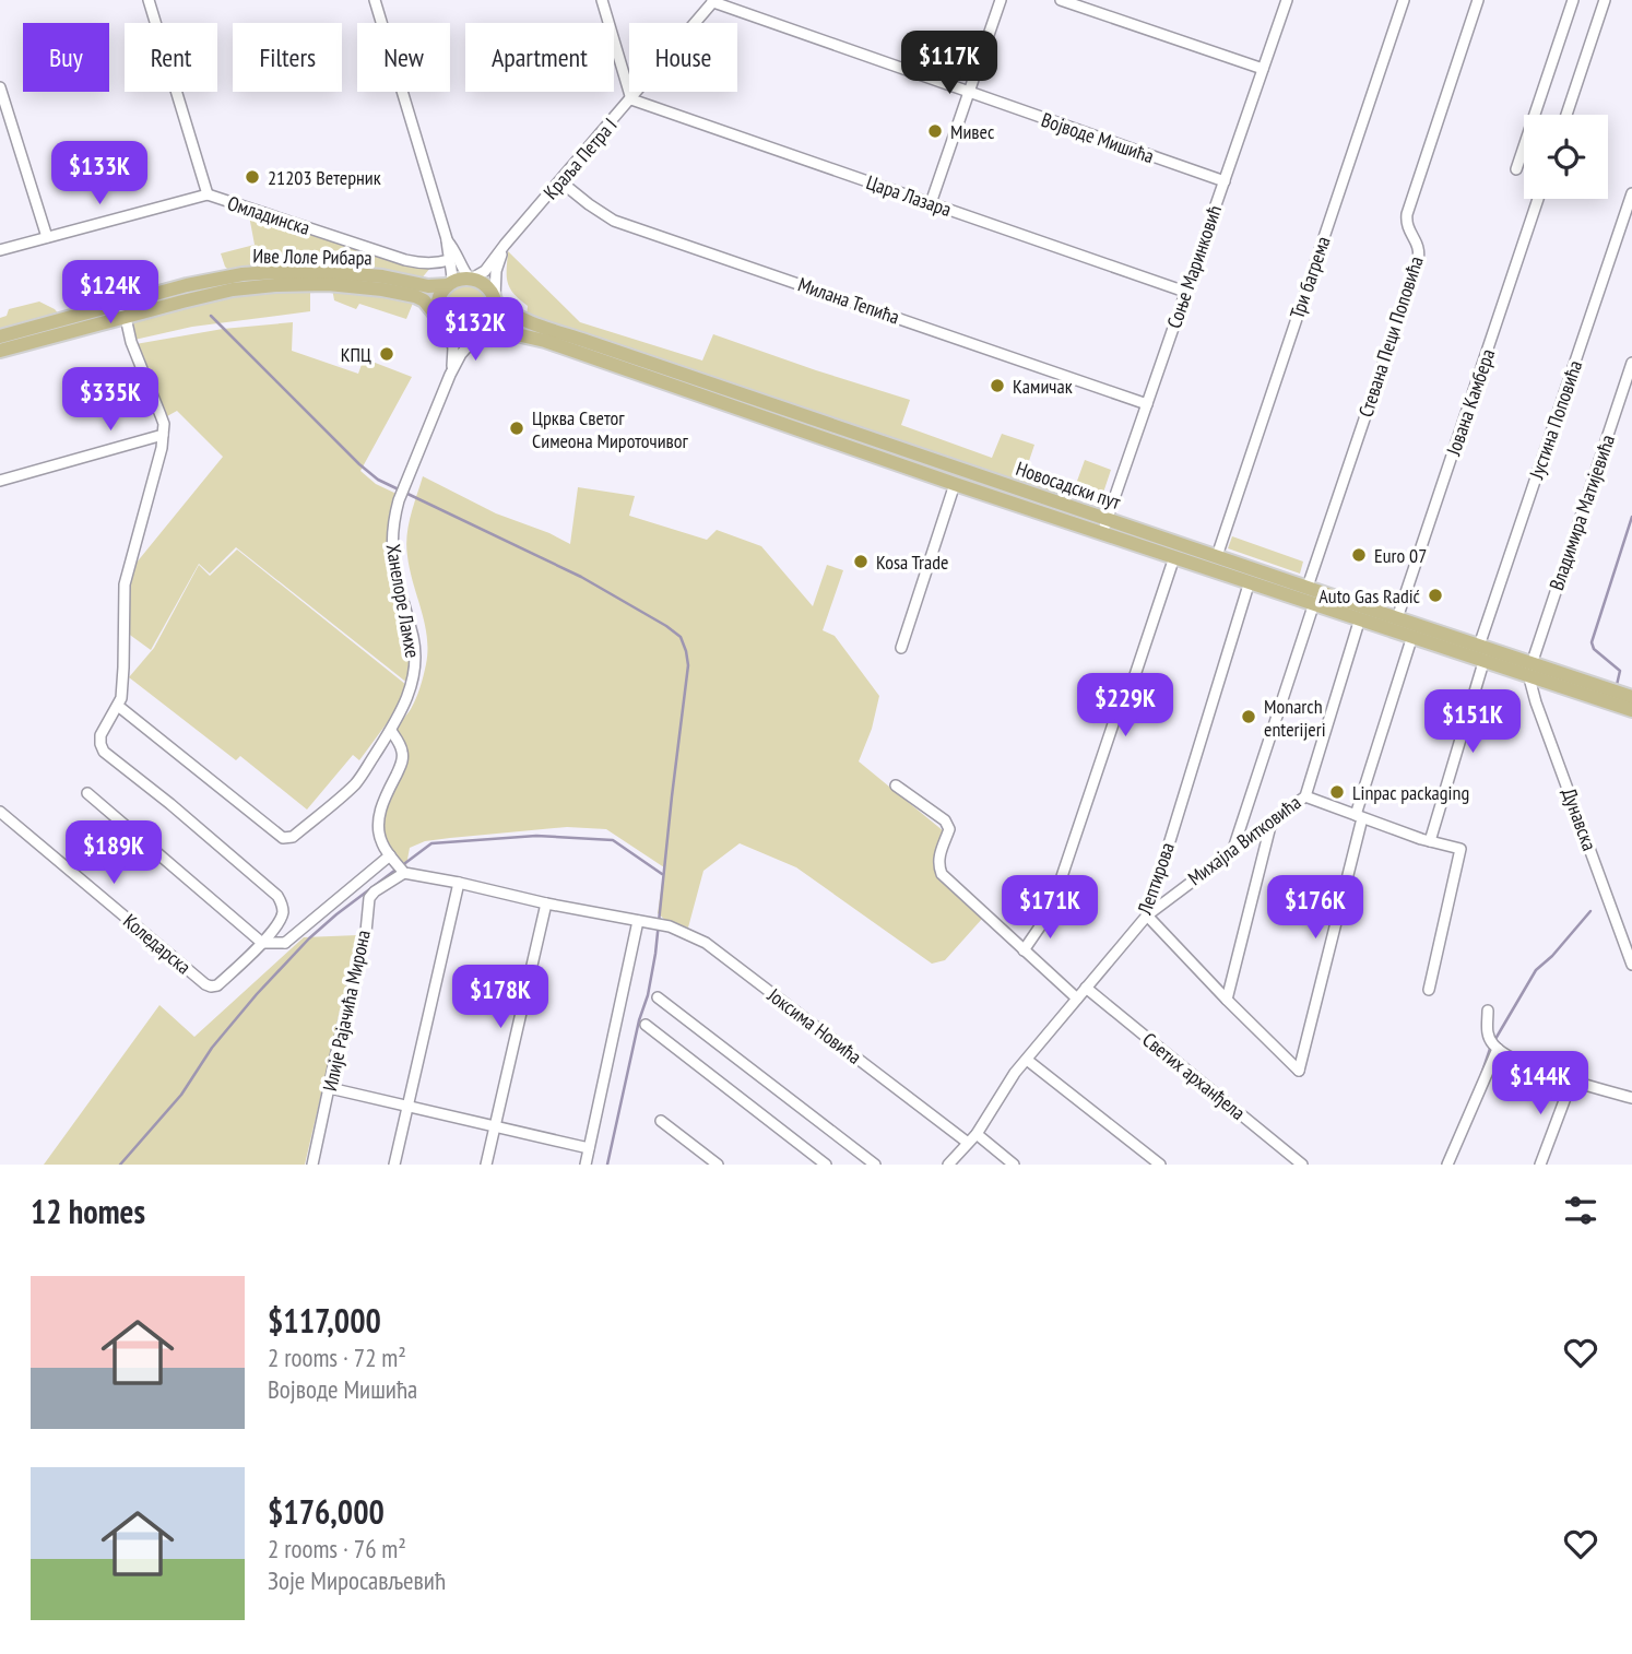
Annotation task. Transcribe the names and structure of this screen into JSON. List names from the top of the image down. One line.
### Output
{"streets":{"main road":["Иве Лоле Рибара","Новосадски пут"],"street":["Војводе Мишића","Краља Петра I","Цара Лазара","Омладинска","Соње Маринковић","Три багрема","Милана Тепића","Стевана Пеци Поповића","Јована Камбера","Јустина Поповића","Владимира Матијевића","Ханелоре Ламхе","Дунавска","Михајла Витковића","Лептирова","Коледарска","Илије Рајачића Мирона","Јоксима Новића","Светих арханђела"]},"crossings":[["Војводе Мишића","Краља Петра I"],["Војводе Мишића","Соње Маринковић"],["Краља Петра I","Цара Лазара"],["Краља Петра I","Иве Лоле Рибара"],["Краља Петра I","Милана Тепића"],["Краља Петра I","Новосадски пут"],["Краља Петра I","Ханелоре Ламхе"],["Цара Лазара","Соње Маринковић"],["Иве Лоле Рибара","Новосадски пут"],["Иве Лоле Рибара","Ханелоре Ламхе"],["Соње Маринковић","Милана Тепића"],["Соње Маринковић","Новосадски пут"],["Три багрема","Новосадски пут"],["Стевана Пеци Поповића","Новосадски пут"],["Јована Камбера","Новосадски пут"],["Јустина Поповића","Новосадски пут"],["Новосадски пут","Владимира Матијевића"],["Новосадски пут","Ханелоре Ламхе"],["Новосадски пут","Дунавска"],["Новосадски пут","Михајла Витковића"],["Новосадски пут","Лептирова"],["Владимира Матијевића","Дунавска"],["Михајла Витковића","Лептирова"],["Лептирова","Јоксима Новића"],["Лептирова","Светих арханђела"],["Илије Рајачића Мирона","Јоксима Новића"]],"places":["Мивес","21203 Ветерник","КПЦ","Камичак","Црква Светог Симеона Мироточивог","Euro 07","Kosa Trade","Auto Gas Radić","Monarch enterijeri","Linpac packaging"],"page":{"chip":["Buy","Rent","Filters","New","Apartment","House"],"price":["$117K","$133K","$124K","$132K","$335K","$229K","$151K","$189K","$171K","$176K","$178K","$144K"],"heading":"12 homes","list":[{"name":"$117,000","note":"2 rooms · 72 m² · Војводе Мишића"},{"name":"$176,000","note":"2 rooms · 76 m² · Зоје Миросављевић"}]}}
